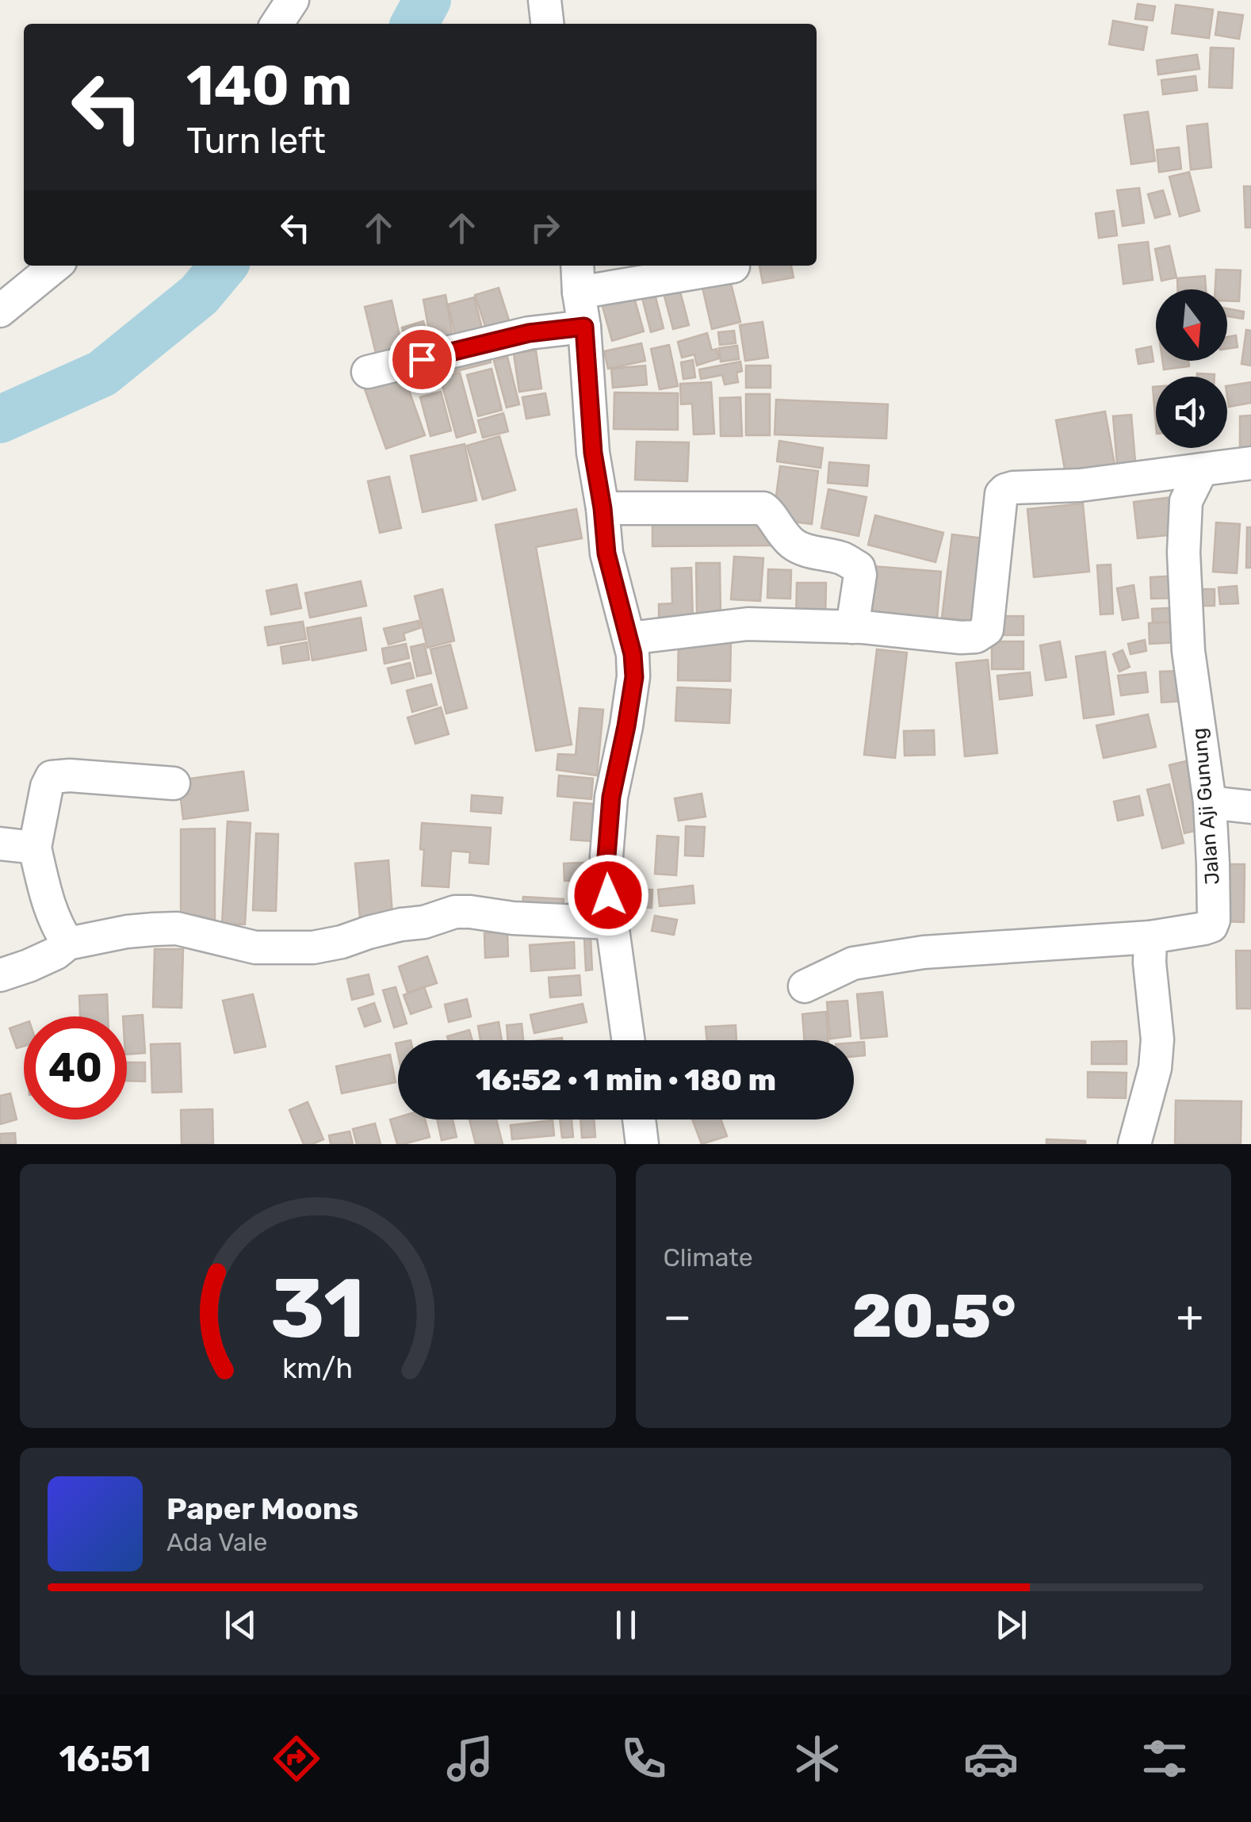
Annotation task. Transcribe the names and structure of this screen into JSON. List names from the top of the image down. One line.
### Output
{"streets":{"street":["Jalan Aji Gunung"]},"north":"bottom","page":{"turn":["140 m","Turn left"],"limit":"40","trip":"16:52 · 1 min · 180 m","tile":"Climate","heat":["−","20.5°","+"],"song":["Paper Moons","Ada Vale"],"tabs":"16:51","gauge":["31","km/h"]}}
